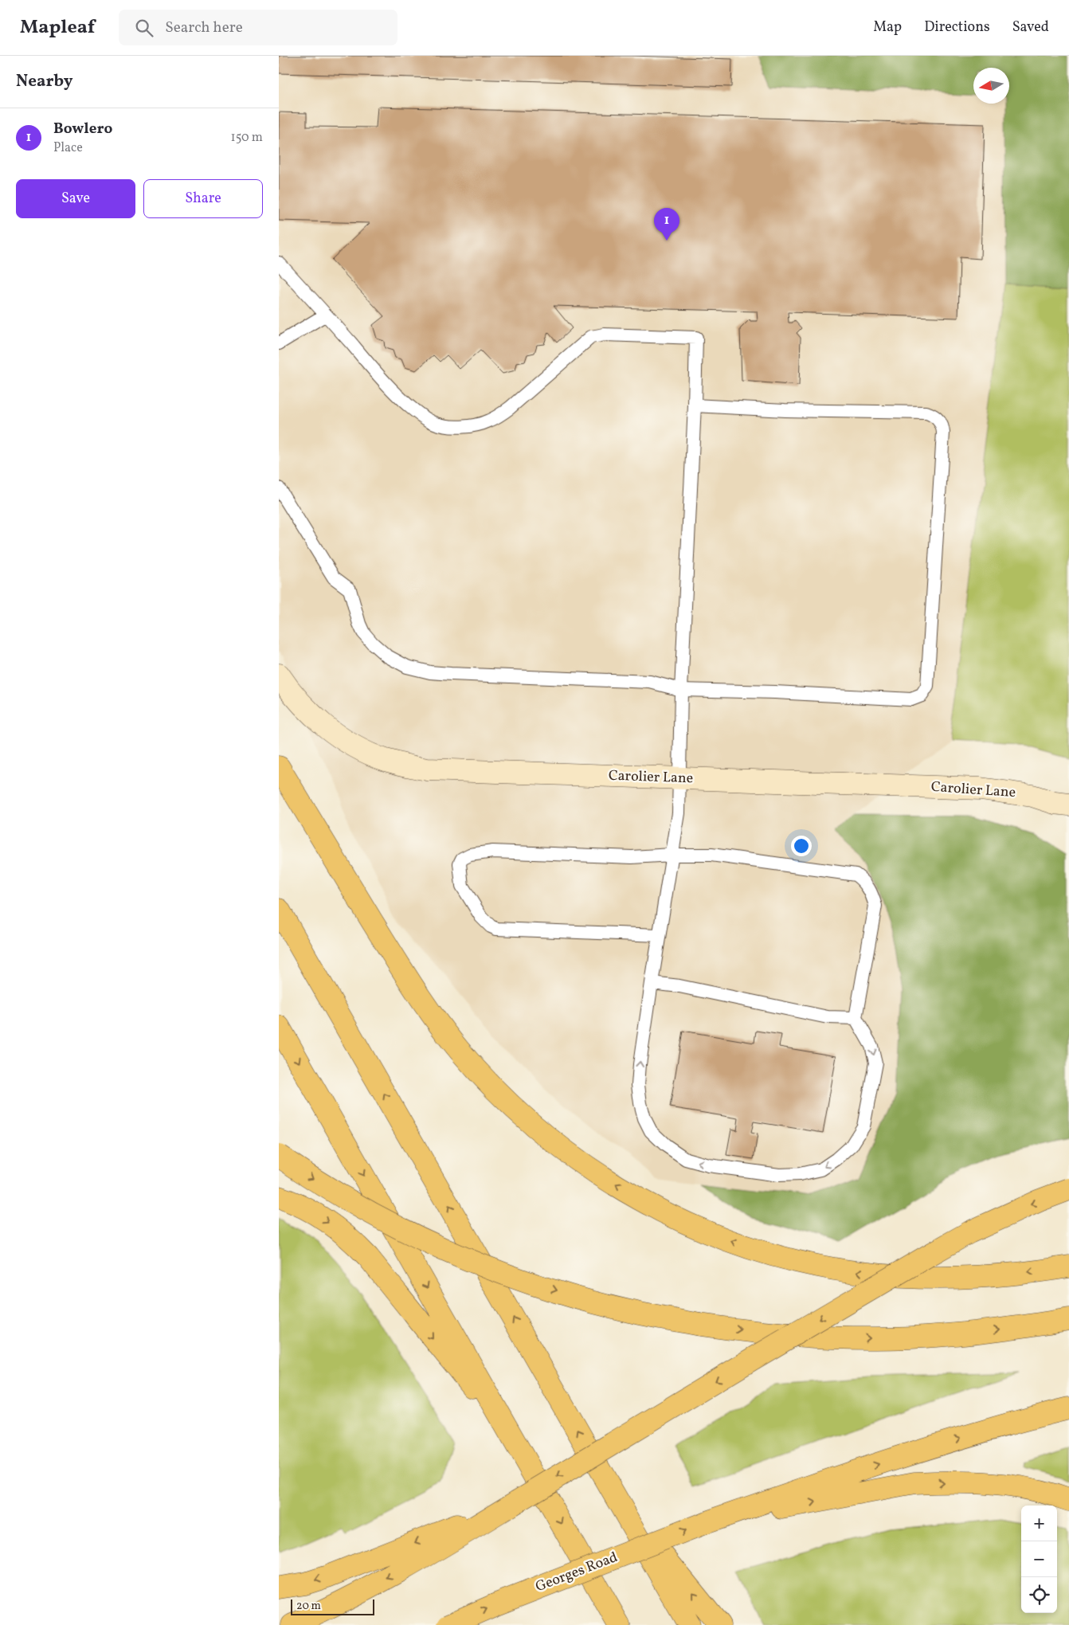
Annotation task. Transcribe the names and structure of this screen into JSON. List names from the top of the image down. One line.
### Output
{"streets":{"highway":["Georges Road"],"street":["Carolier Lane"]},"scale_bar":"20 m","north":"left","page":{"header":"Mapleaf","search":"Search here","nav":["Map","Directions","Saved"],"heading":"Nearby","list":[{"mark":"1","name":"Bowlero","note":"Place","value":"150 m"}],"buttons":["Save","Share"],"pins":"1","map_buttons":["+","−"],"scale":"20 m"}}
